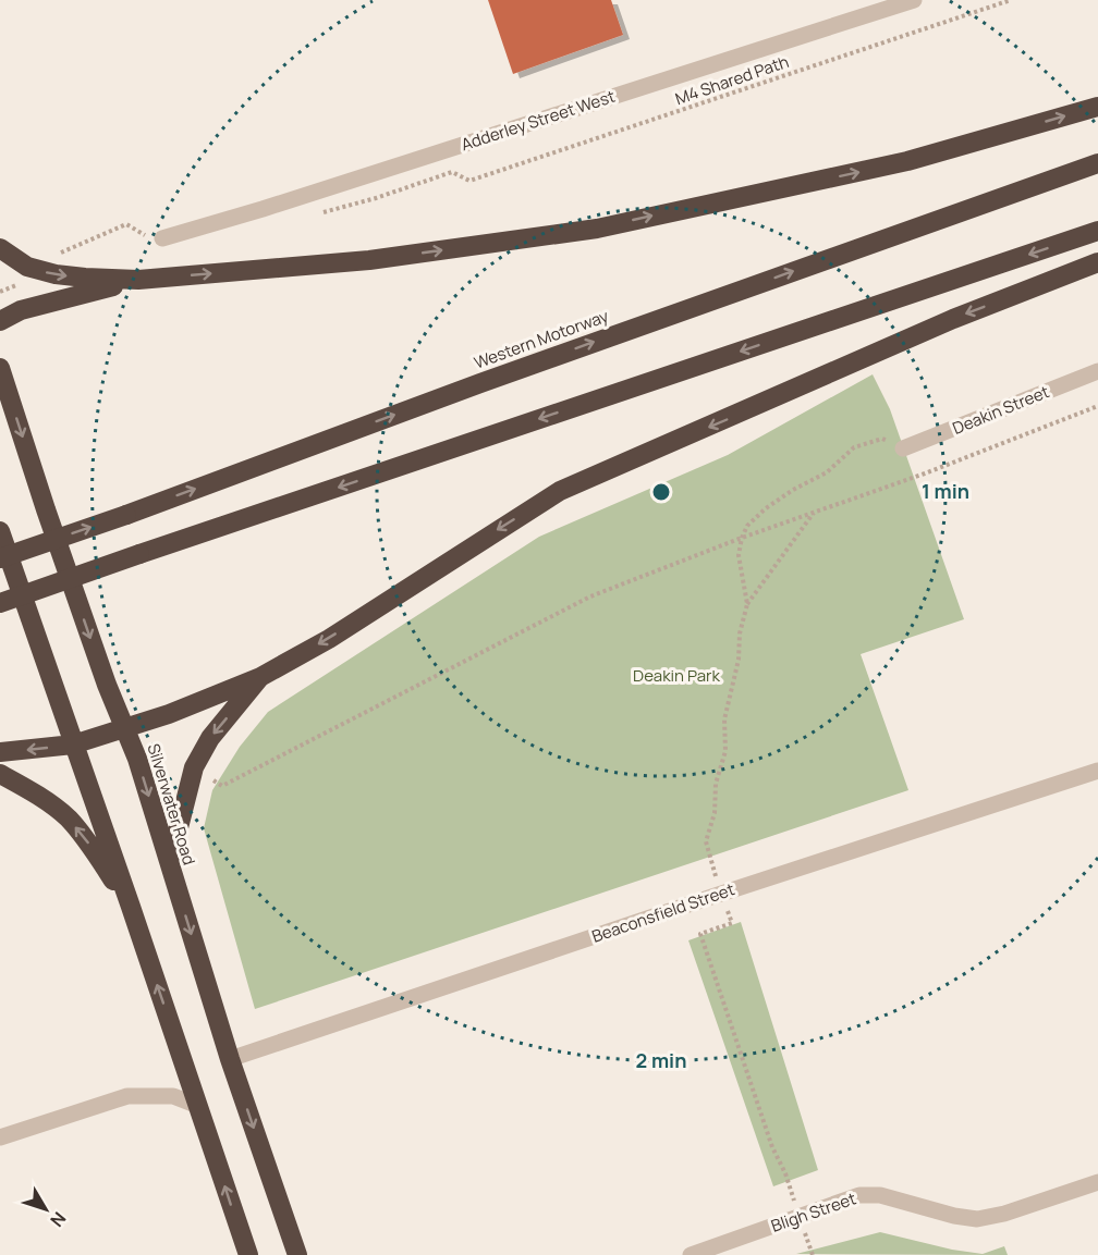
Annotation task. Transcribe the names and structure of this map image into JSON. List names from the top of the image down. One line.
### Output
{"streets":{"highway":["Western Motorway","Silverwater Road"],"street":["Adderley Street West","Deakin Street","Beaconsfield Street","Bligh Street"],"path":["M4 Shared Path"]},"crossings":[["Silverwater Road","Beaconsfield Street"]],"parks":["Deakin Park"],"north":"bottom right","rings":["1 min","2 min"]}
